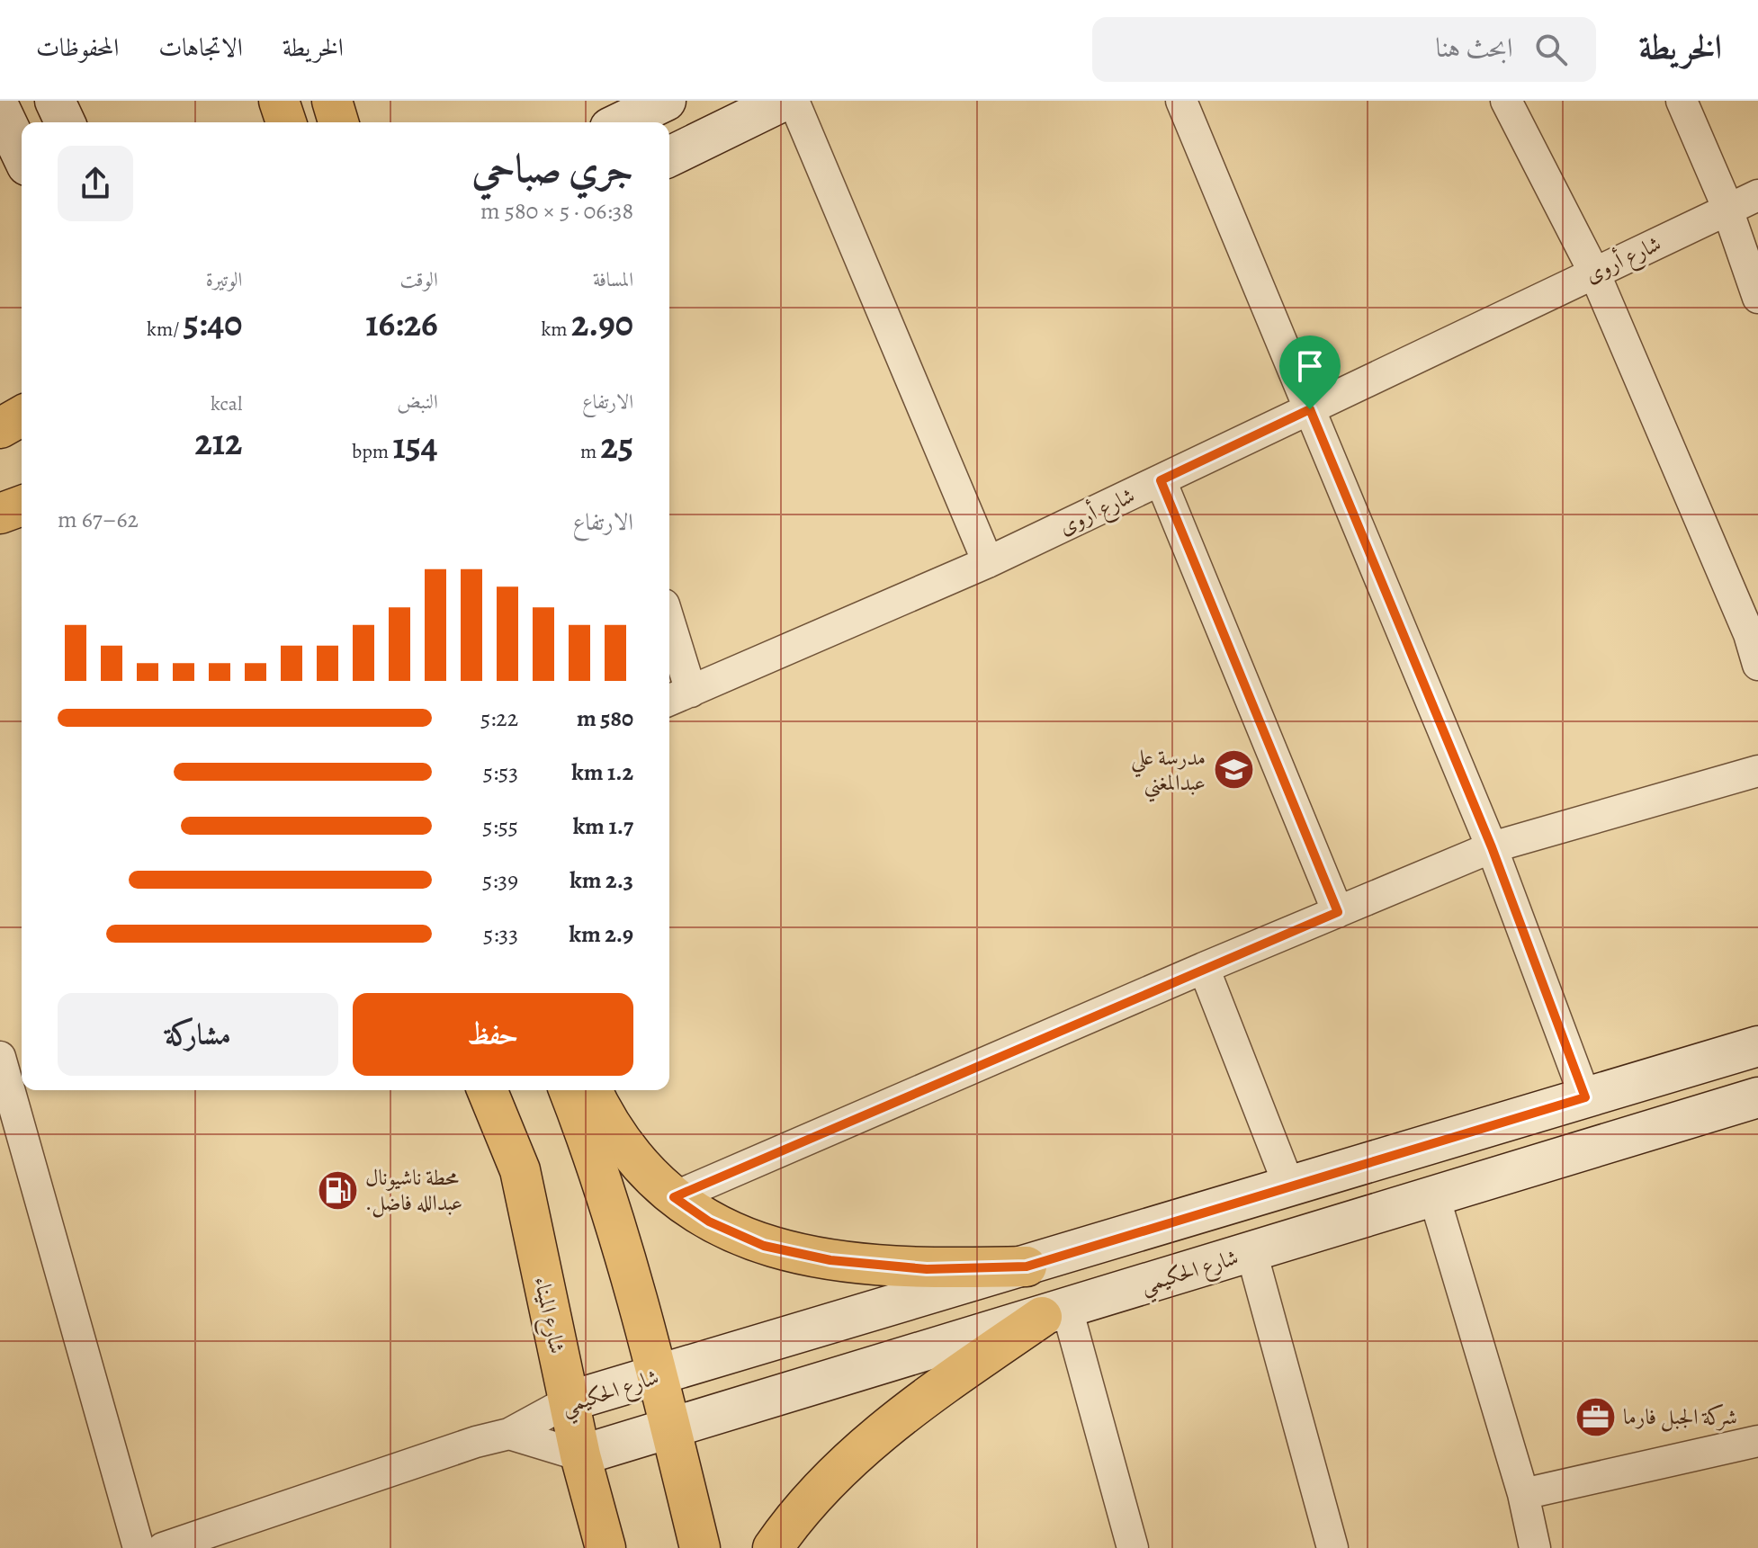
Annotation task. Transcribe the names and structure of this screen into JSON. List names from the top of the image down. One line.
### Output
{"streets":{"main road":["شارع الميناء"],"street":["شارع أروى","شارع الحكيمي"]},"crossings":[["شارع الحكيمي","شارع الميناء"]],"places":{"school or university":["مدرسة علي عبدالمغني"],"fuel station":["محطة ناشيونال .عبدالله فاضل"],"office":["شركة الجبل فارما"]},"page":{"header":"الخريطة","search":"ابحث هنا","nav":["الخريطة","الاتجاهات","المحفوظات"],"heading":["جري صباحي","06:38 · 5 × 580 m"],"stats":[["المسافة","2.90 km"],["الوقت","16:26"],["الوتيرة","5:40 /km"],["الارتفاع","25 m"],["النبض","154 bpm"],["kcal","212"]],"chart":["الارتفاع","62–67 m"],"list":[{"name":"580 m","note":"5:22"},{"name":"1.2 km","note":"5:53"},{"name":"1.7 km","note":"5:55"},{"name":"2.3 km","note":"5:39"},{"name":"2.9 km","note":"5:33"}],"buttons":["حفظ","مشاركة"]}}
